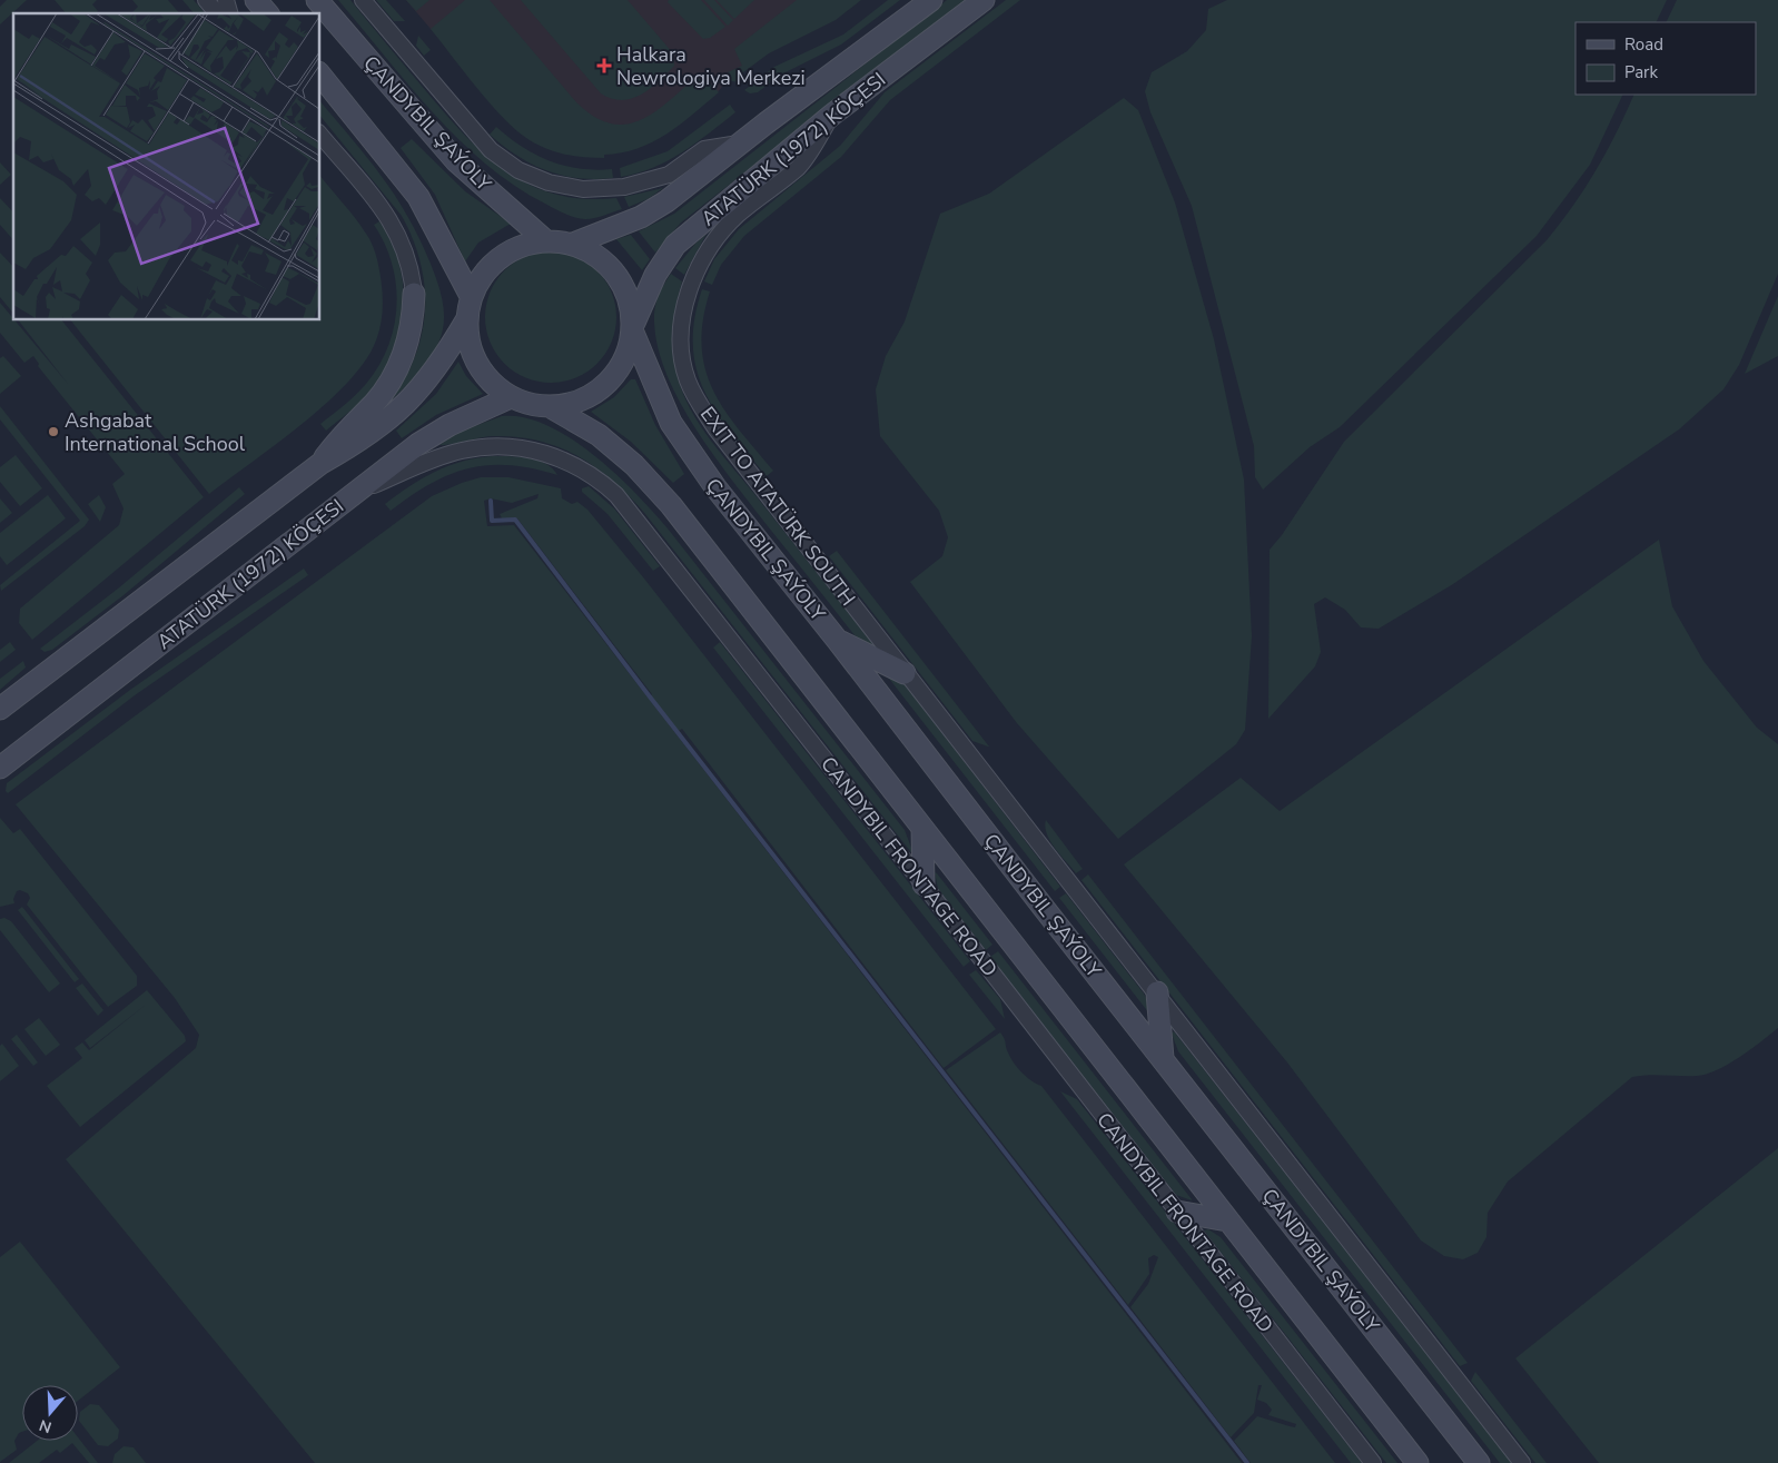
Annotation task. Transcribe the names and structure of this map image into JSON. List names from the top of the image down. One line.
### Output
{"streets":{"main road":["ÇANDYBIL ŞAÝOLY","ATATÜRK (1972) KÖÇESI"],"street":["EXIT TO ATATÜRK SOUTH","CANDYBIL FRONTAGE ROAD"]},"crossings":[["ÇANDYBIL ŞAÝOLY","ATATÜRK (1972) KÖÇESI"],["ATATÜRK (1972) KÖÇESI","EXIT TO ATATÜRK SOUTH"],["ATATÜRK (1972) KÖÇESI","CANDYBIL FRONTAGE ROAD"]],"places":{"health":["Halkara Newrologiya Merkezi"],"other":["Ashgabat International School"]},"legend":["Road","Park"],"north":"bottom"}
